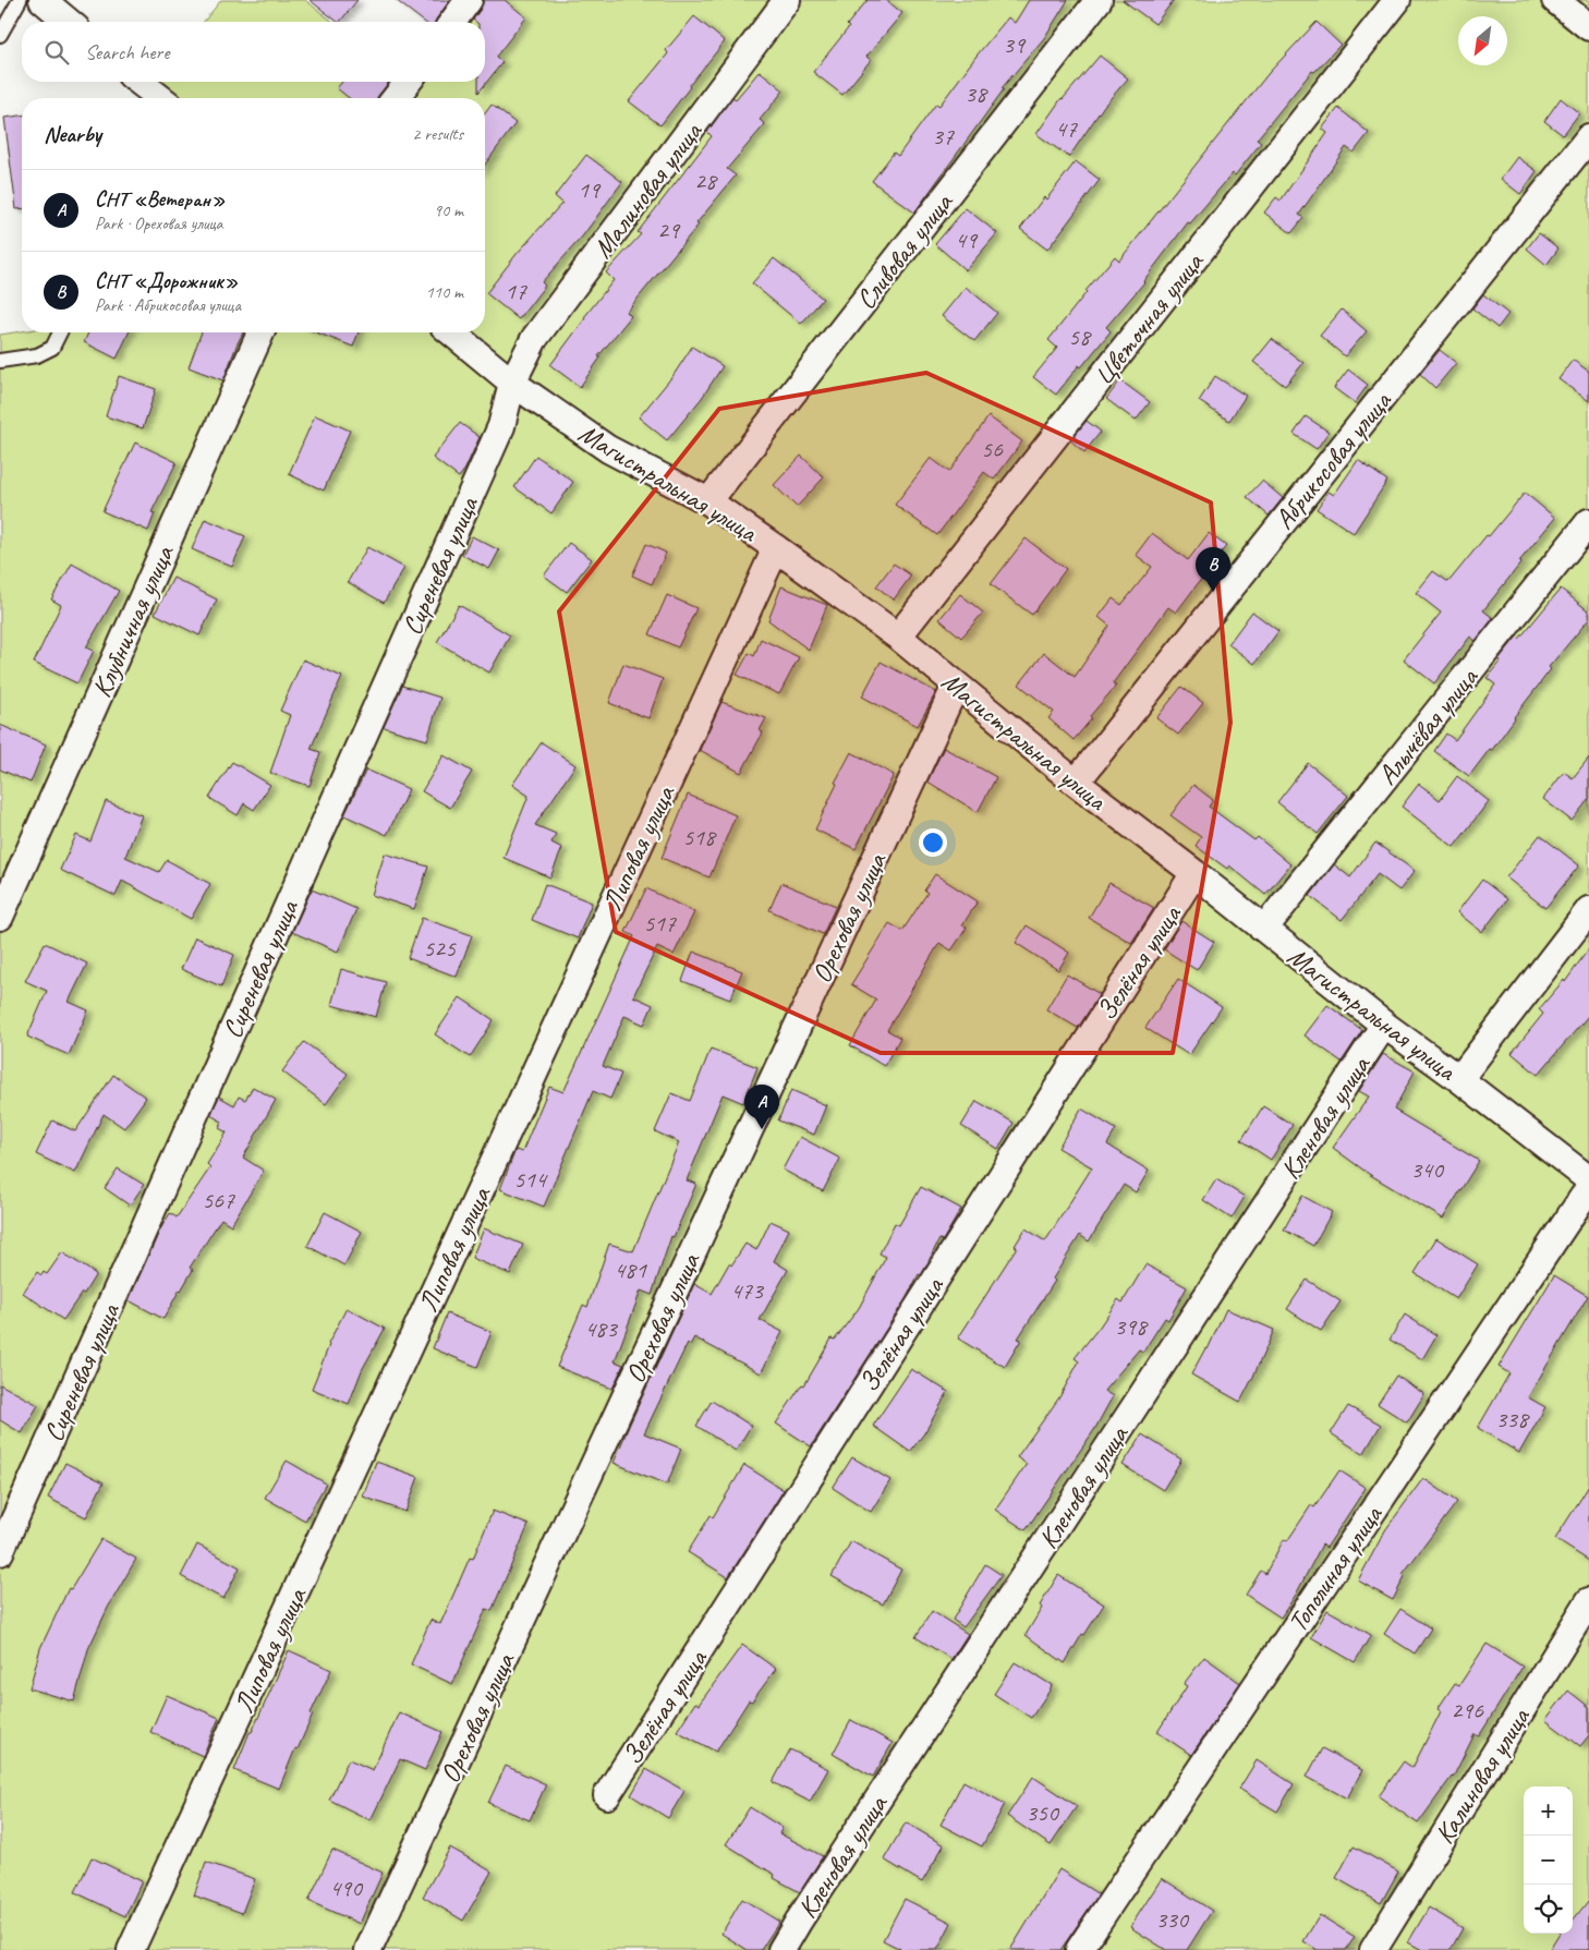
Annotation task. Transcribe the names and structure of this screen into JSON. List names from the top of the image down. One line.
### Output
{"streets":{"street":["Малиновая улица","Сливовая улица","Цветочная улица","Абрикосовая улица","Магистральная улица","Сиреневая улица","Клубничная улица","Алычёвая улица","Липовая улица","Ореховая улица","Зелёная улица","Кленовая улица","Тополиная улица","Калиновая улица"]},"crossings":[["Малиновая улица","Магистральная улица"],["Малиновая улица","Сиреневая улица"],["Сливовая улица","Магистральная улица"],["Цветочная улица","Магистральная улица"],["Абрикосовая улица","Магистральная улица"],["Магистральная улица","Сиреневая улица"],["Магистральная улица","Алычёвая улица"],["Магистральная улица","Липовая улица"],["Магистральная улица","Ореховая улица"],["Магистральная улица","Зелёная улица"],["Магистральная улица","Кленовая улица"]],"house_numbers":["39","38","47","37","28","19","29","49","17","58","56","518","517","525","340","514","567","481","473","398","483","338","296","350","490","330"],"north":"bottom left","page":{"search":"Search here","heading":["Nearby","2 results"],"list":[{"mark":"A","name":"СНТ «Ветеран»","note":"Park · Ореховая улица","value":"90 m"},{"mark":"B","name":"СНТ «Дорожник»","note":"Park · Абрикосовая улица","value":"110 m"}],"pins":["B","A"],"map_buttons":["+","−"]}}
